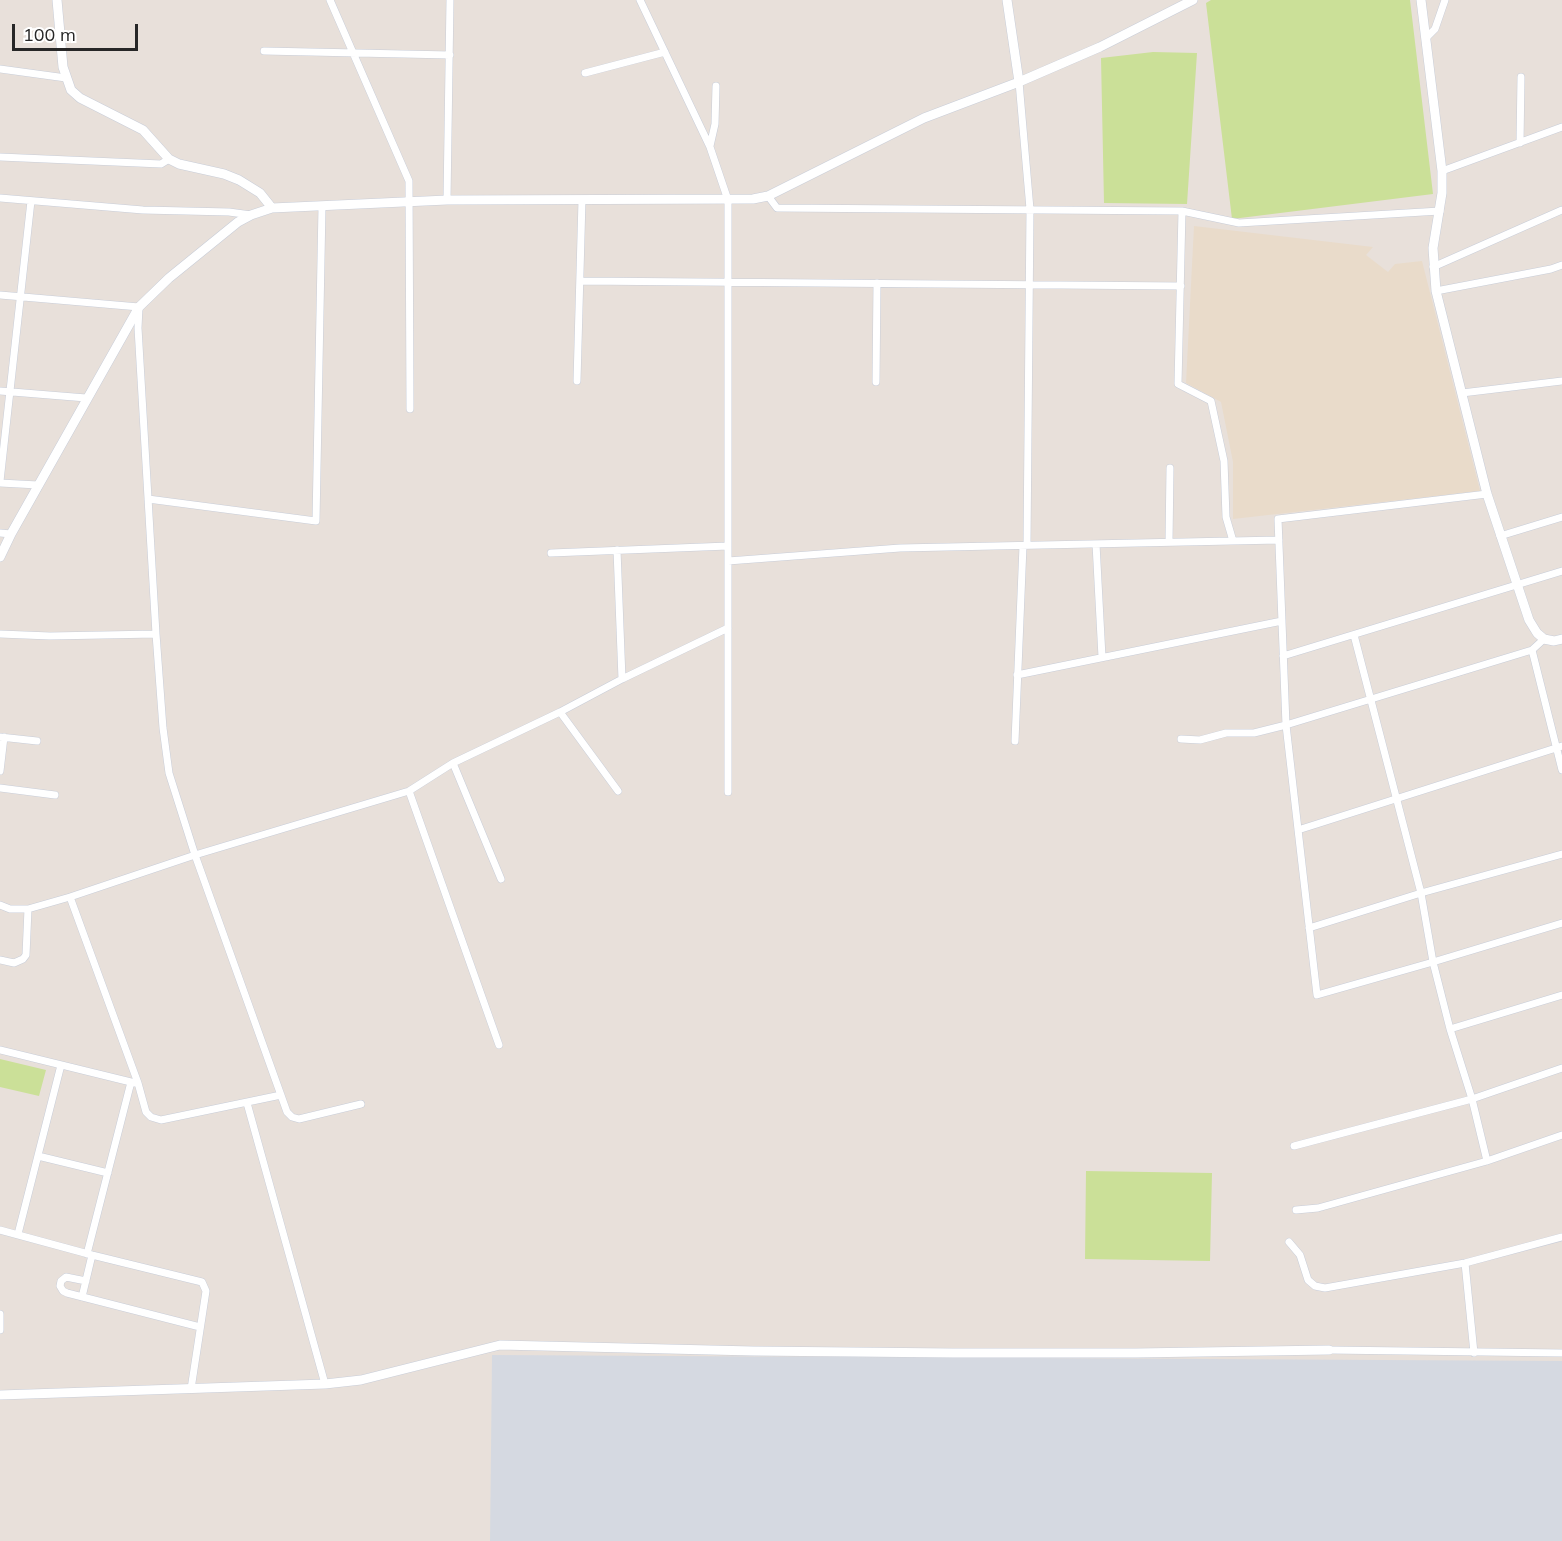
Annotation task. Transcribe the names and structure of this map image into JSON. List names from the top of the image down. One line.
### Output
{"scale_bar":"100 m"}
